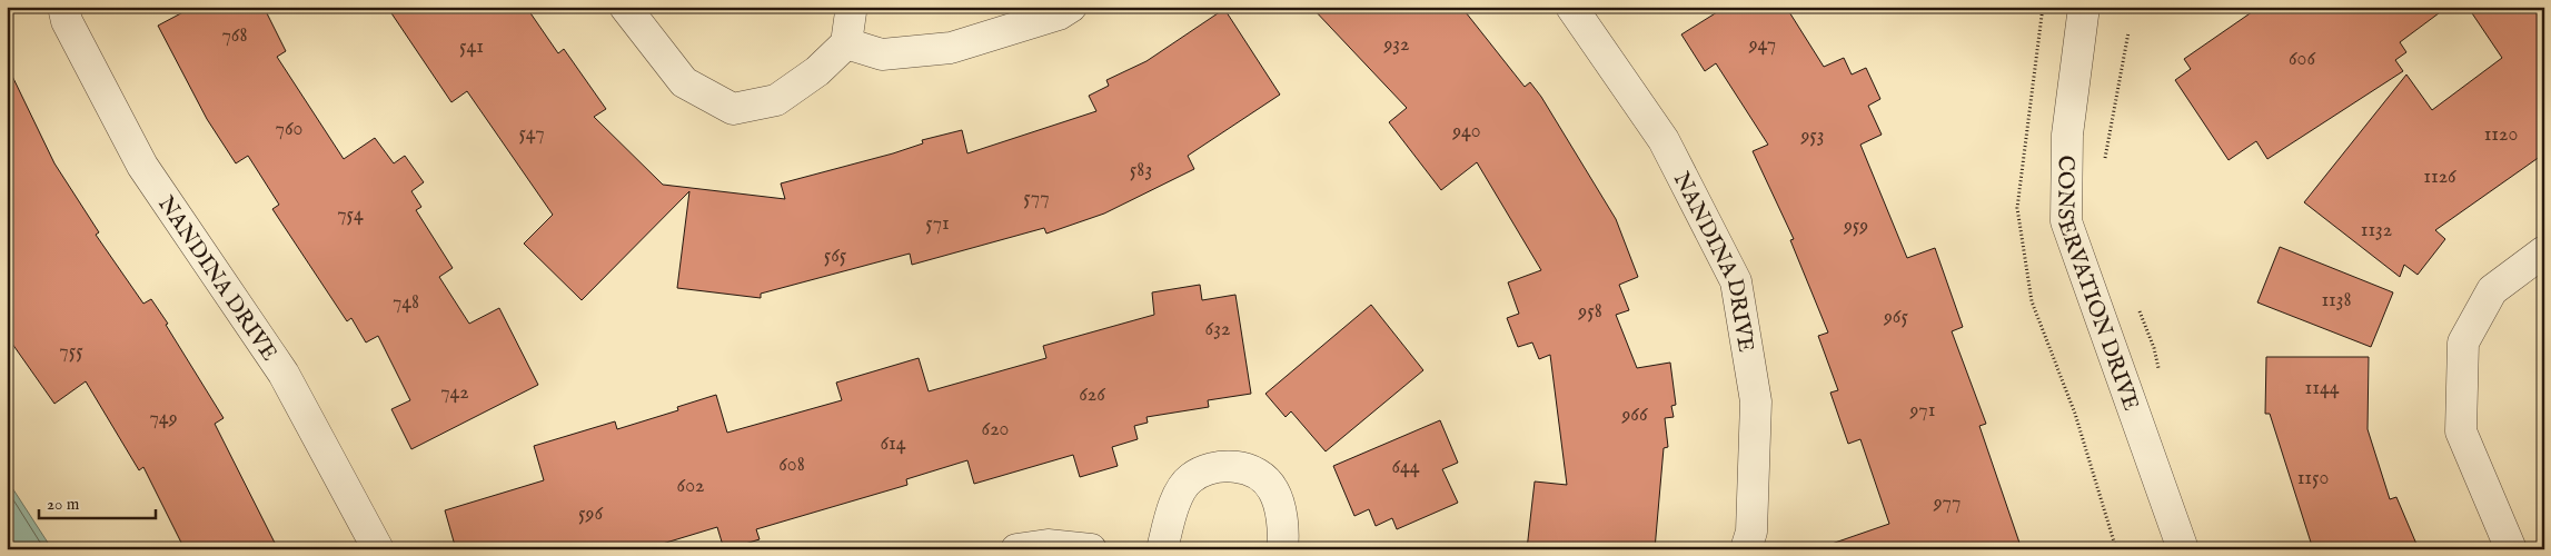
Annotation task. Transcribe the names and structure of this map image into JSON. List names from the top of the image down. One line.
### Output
{"streets":{"street":["NANDINA DRIVE","CONSERVATION DRIVE"]},"house_numbers":["768","932","947","541","606","760","940","547","1120","953","583","1126","577","754","571","959","1132","565","1138","748","958","965","632","755","1144","742","626","971","966","749","620","614","608","644","1150","602","977","596"],"scale_bar":"20 m"}
